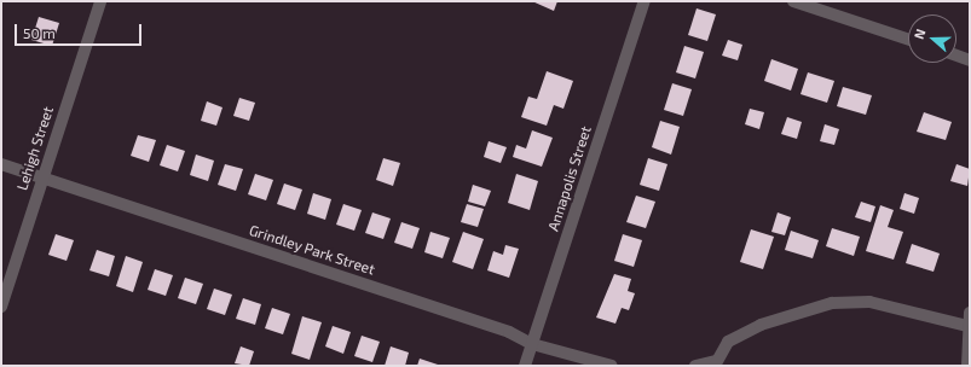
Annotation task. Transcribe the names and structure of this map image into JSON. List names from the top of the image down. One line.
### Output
{"streets":{"street":["Lehigh Street","Annapolis Street","Grindley Park Street"]},"crossings":[["Lehigh Street","Grindley Park Street"],["Annapolis Street","Grindley Park Street"]],"scale_bar":"50 m","north":"left"}
